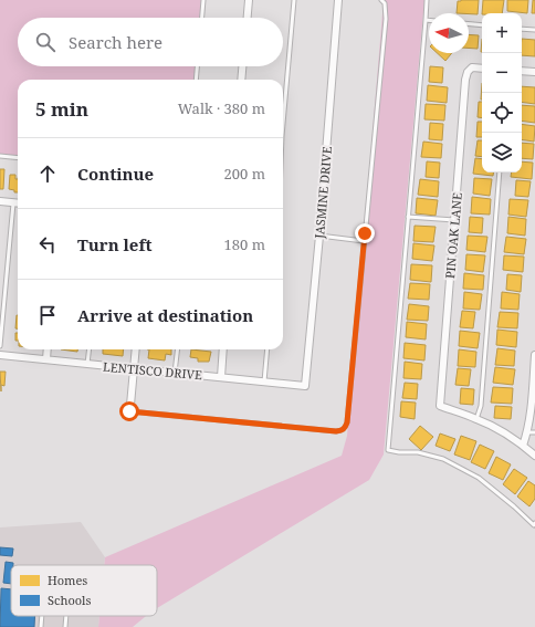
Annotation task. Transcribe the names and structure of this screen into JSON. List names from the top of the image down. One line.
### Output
{"streets":{"street":["JASMINE DRIVE","PIN OAK LANE","LENTISCO DRIVE"]},"crossings":[["JASMINE DRIVE","LENTISCO DRIVE"]],"legend":["Homes","Schools"],"north":"left","page":{"map_buttons":["+","−"],"search":"Search here","heading":["5 min","Walk · 380 m"],"list":[["Continue","200 m"],["Turn left","180 m"],"Arrive at destination"]}}
